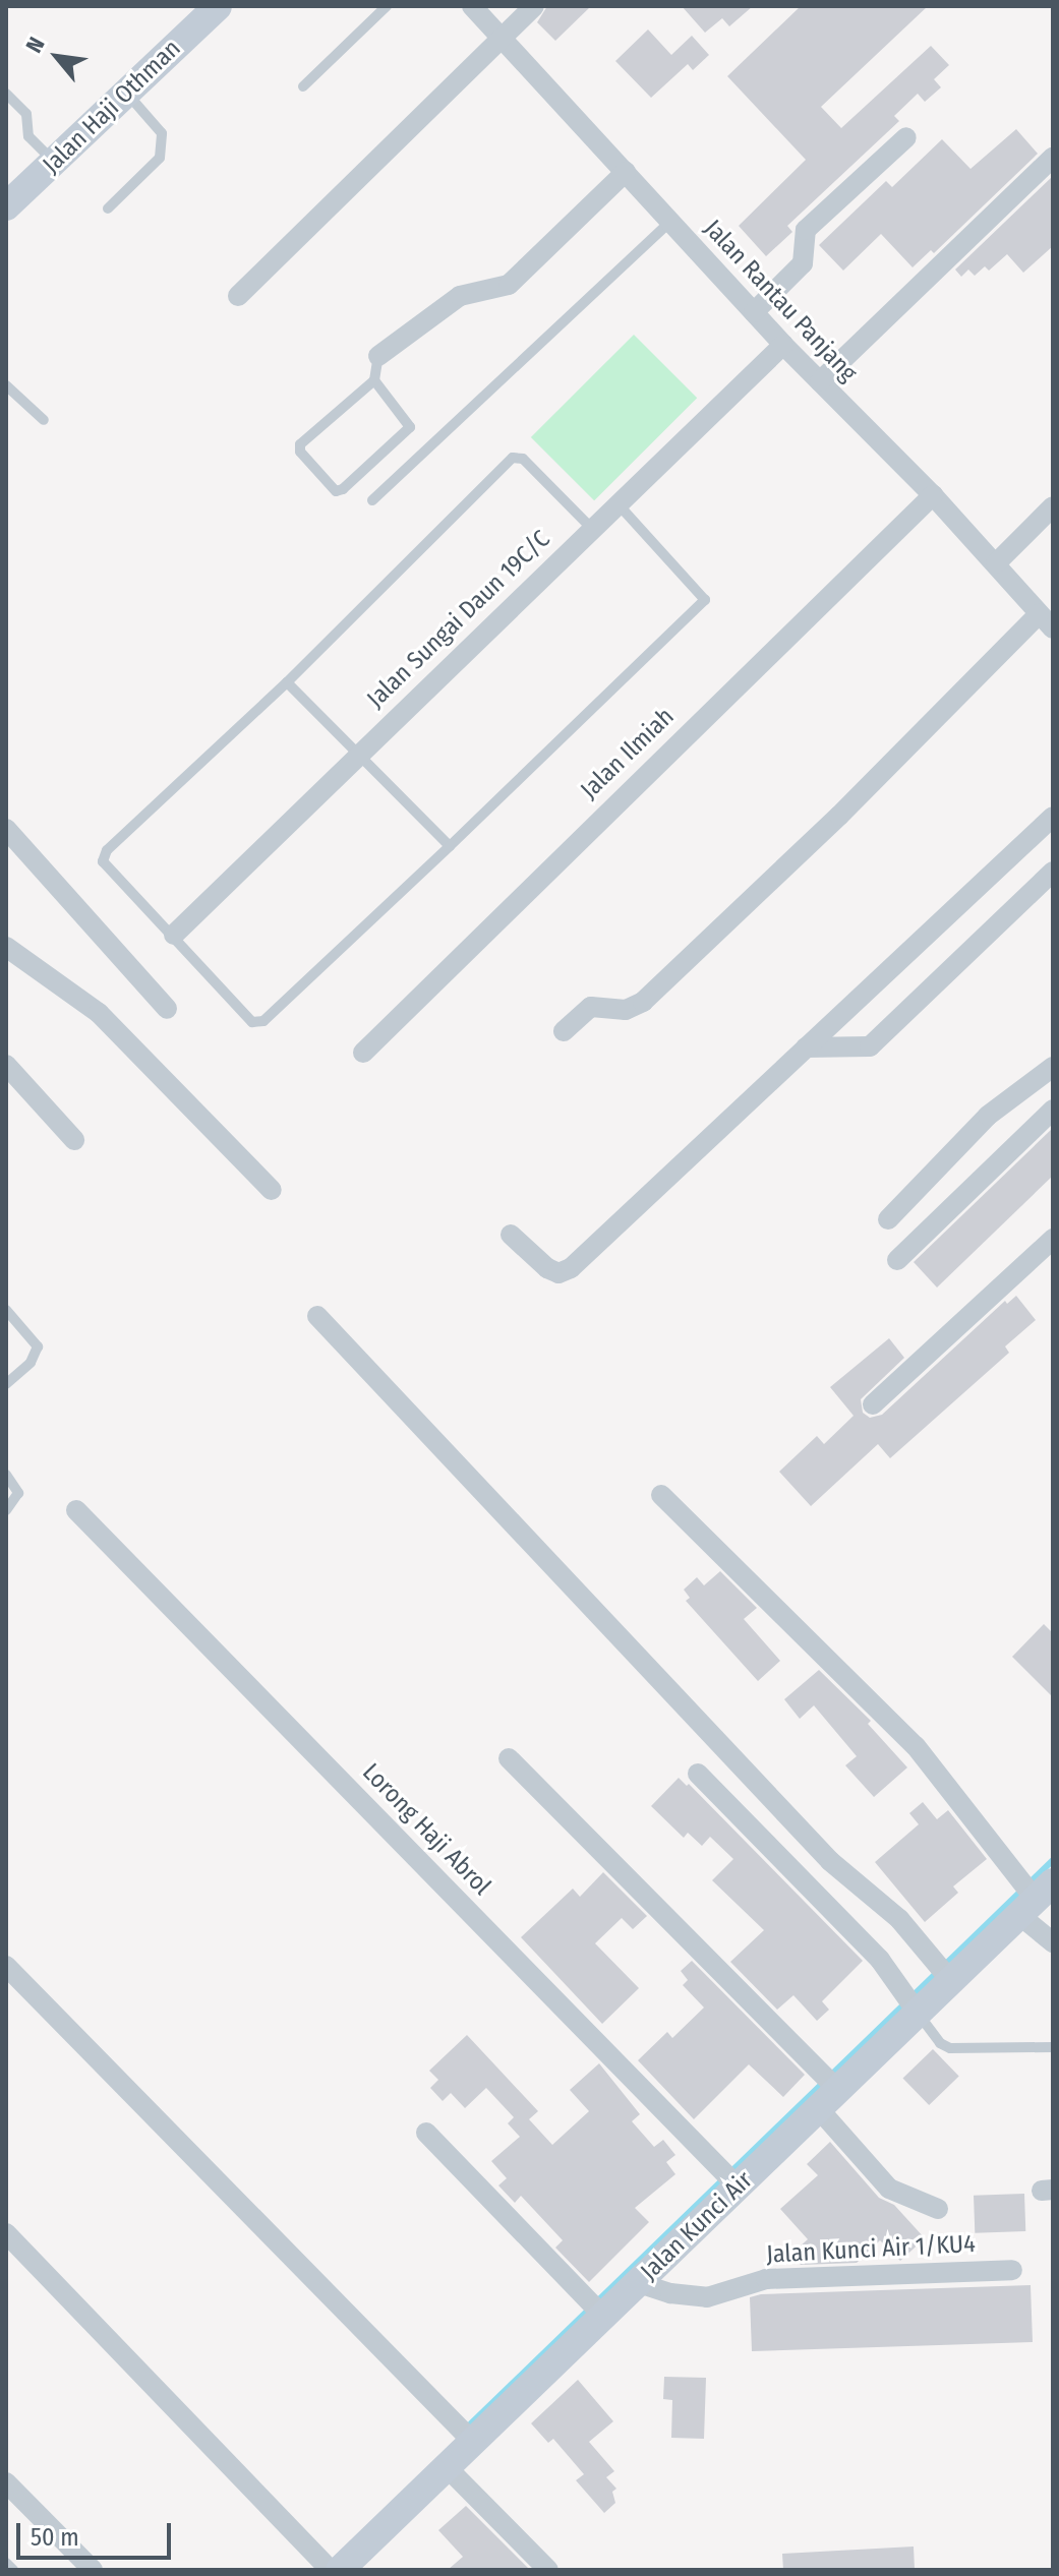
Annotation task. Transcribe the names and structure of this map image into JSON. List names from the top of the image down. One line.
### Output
{"streets":{"street":["Jalan Haji Othman","Jalan Rantau Panjang","Jalan Sungai Daun 19C/C","Jalan Ilmiah","Lorong Haji Abrol","Jalan Kunci Air","Jalan Kunci Air 1/KU4"]},"crossings":[["Jalan Rantau Panjang","Jalan Sungai Daun 19C/C"],["Jalan Rantau Panjang","Jalan Ilmiah"],["Lorong Haji Abrol","Jalan Kunci Air"],["Jalan Kunci Air","Jalan Kunci Air 1/KU4"]],"scale_bar":"50 m","north":"top left"}
